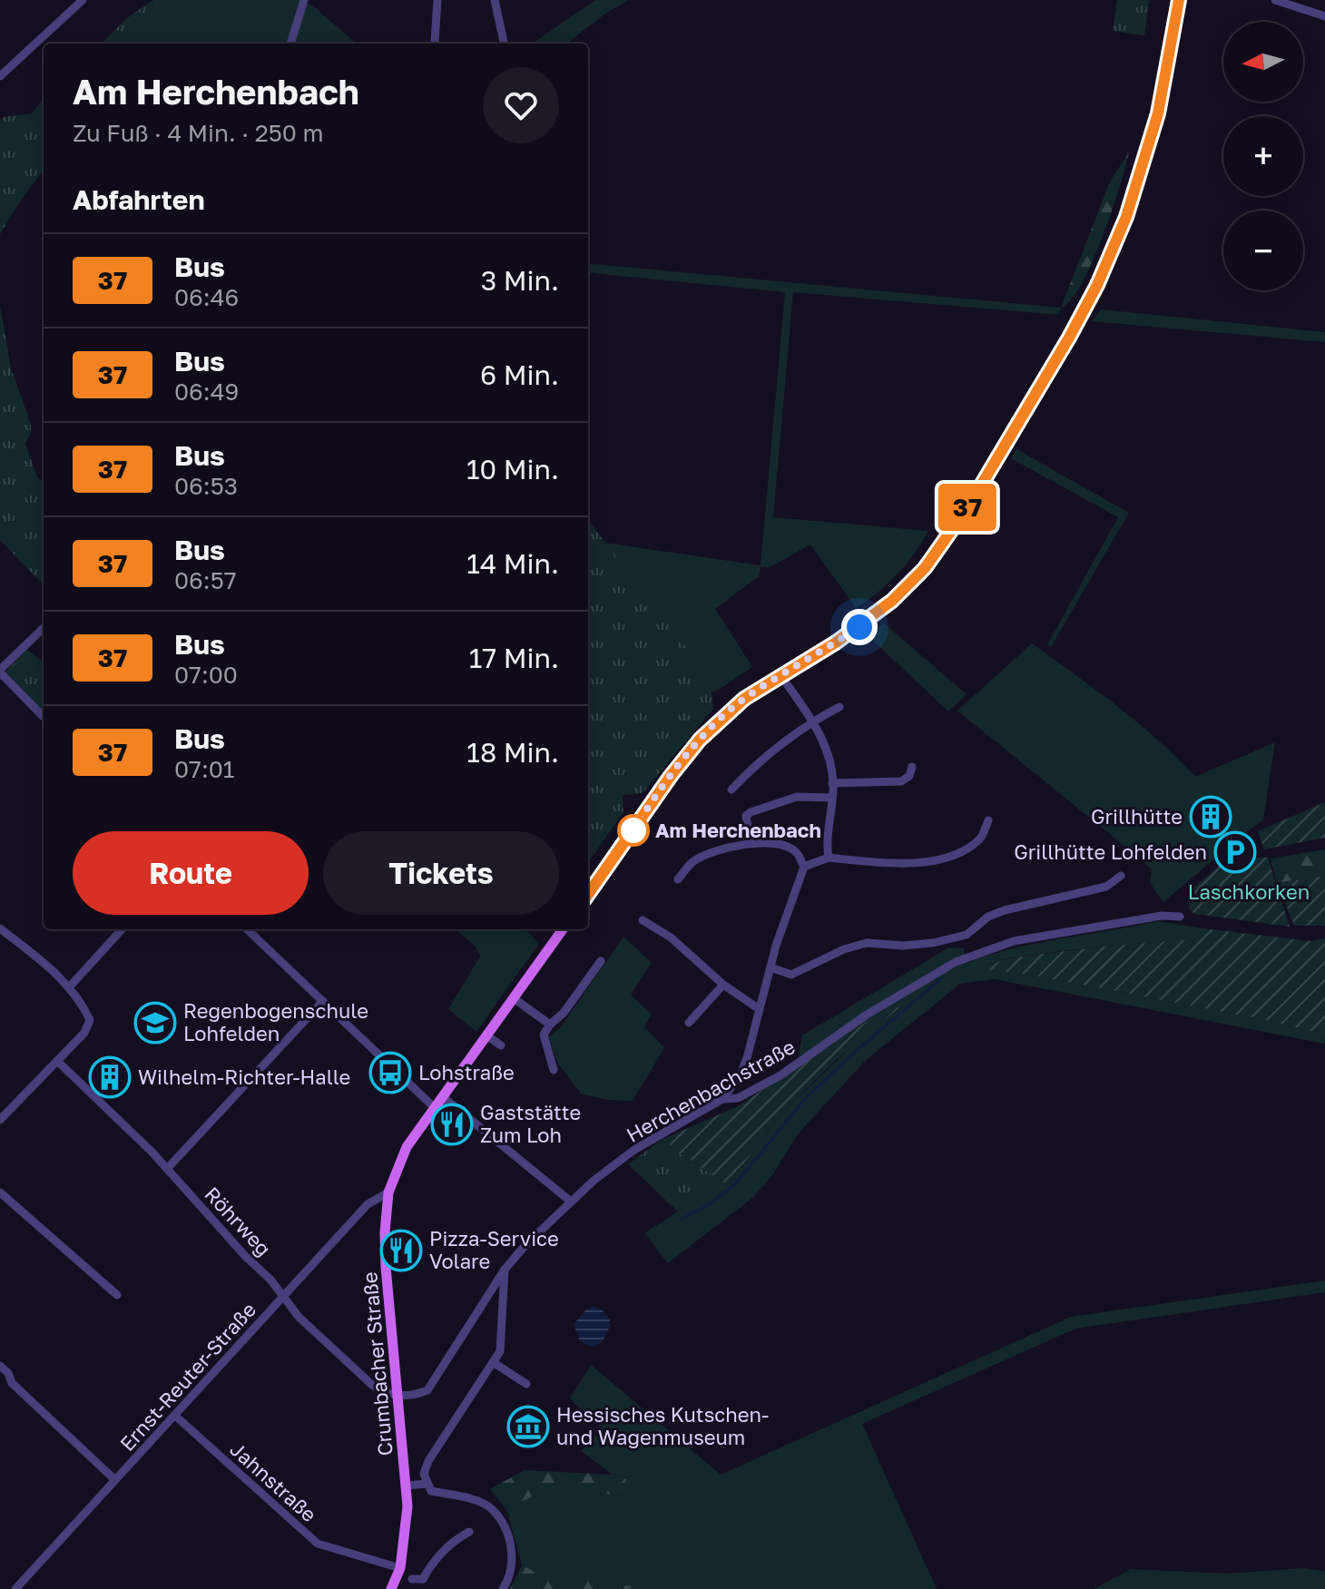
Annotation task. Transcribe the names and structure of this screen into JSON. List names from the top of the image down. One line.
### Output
{"streets":{"main road":["Crumbacher Straße"],"street":["Herchenbachstraße","Röhrweg","Ernst-Reuter-Straße","Jahnstraße"]},"crossings":[["Herchenbachstraße","Röhrweg"],["Herchenbachstraße","Crumbacher Straße"],["Röhrweg","Crumbacher Straße"],["Röhrweg","Ernst-Reuter-Straße"],["Crumbacher Straße","Ernst-Reuter-Straße"],["Crumbacher Straße","Jahnstraße"],["Ernst-Reuter-Straße","Jahnstraße"]],"parks":["Laschkorken"],"places":{"building":["Grillhütte","Wilhelm-Richter-Halle"],"other":["Am Herchenbach"],"parking":["Grillhütte Lohfelden"],"school or university":["Regenbogenschule Lohfelden"],"bus stop":["Lohstraße"],"restaurant":["Gaststätte Zum Loh","Pizza-Service Volare"],"museum":["Hessisches Kutschen- und Wagenmuseum"]},"lines":["bus line 37"],"north":"left","page":{"on_map":"37","map_buttons":["+","−"],"heading":[["Am Herchenbach","Zu Fuß · 4 Min. · 250 m"],"Abfahrten"],"list":[{"mark":"37","name":"Bus","note":"06:46","value":"3 Min."},{"mark":"37","name":"Bus","note":"06:49","value":"6 Min."},{"mark":"37","name":"Bus","note":"06:53","value":"10 Min."},{"mark":"37","name":"Bus","note":"06:57","value":"14 Min."},{"mark":"37","name":"Bus","note":"07:00","value":"17 Min."},{"mark":"37","name":"Bus","note":"07:01","value":"18 Min."}],"buttons":["Route","Tickets"]}}
